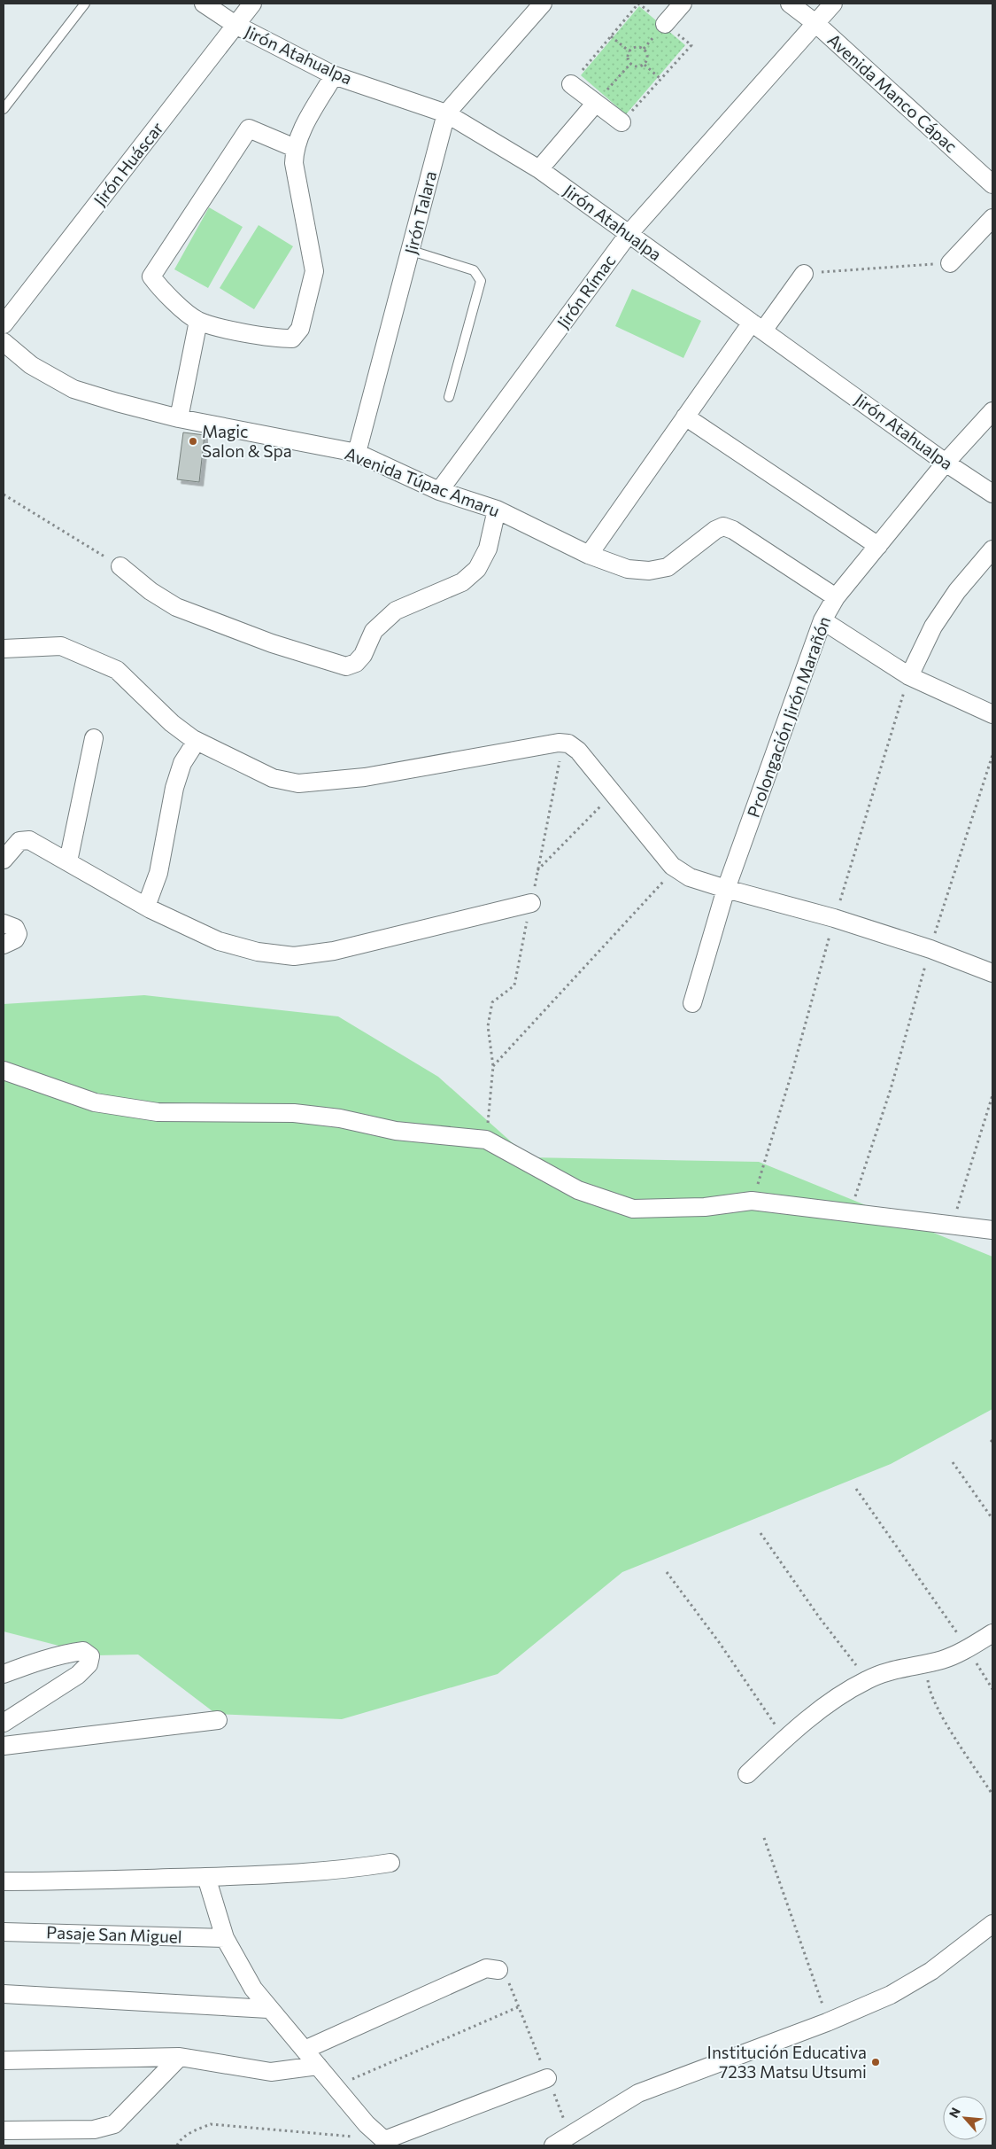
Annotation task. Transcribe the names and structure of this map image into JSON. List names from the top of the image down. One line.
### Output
{"streets":{"street":["Jirón Atahualpa","Avenida Manco Cápac","Jirón Huáscar","Jirón Talara","Jirón Rímac","Avenida Túpac Amaru","Prolongación Jirón Marañón","Pasaje San Miguel"]},"crossings":[["Jirón Atahualpa","Jirón Huáscar"],["Jirón Atahualpa","Jirón Talara"],["Jirón Atahualpa","Jirón Rímac"],["Jirón Atahualpa","Prolongación Jirón Marañón"],["Avenida Manco Cápac","Jirón Rímac"],["Jirón Talara","Avenida Túpac Amaru"],["Jirón Rímac","Avenida Túpac Amaru"],["Avenida Túpac Amaru","Prolongación Jirón Marañón"]],"places":["Magic Salon & Spa","Institución Educativa 7233 Matsu Utsumi"],"north":"top left"}
